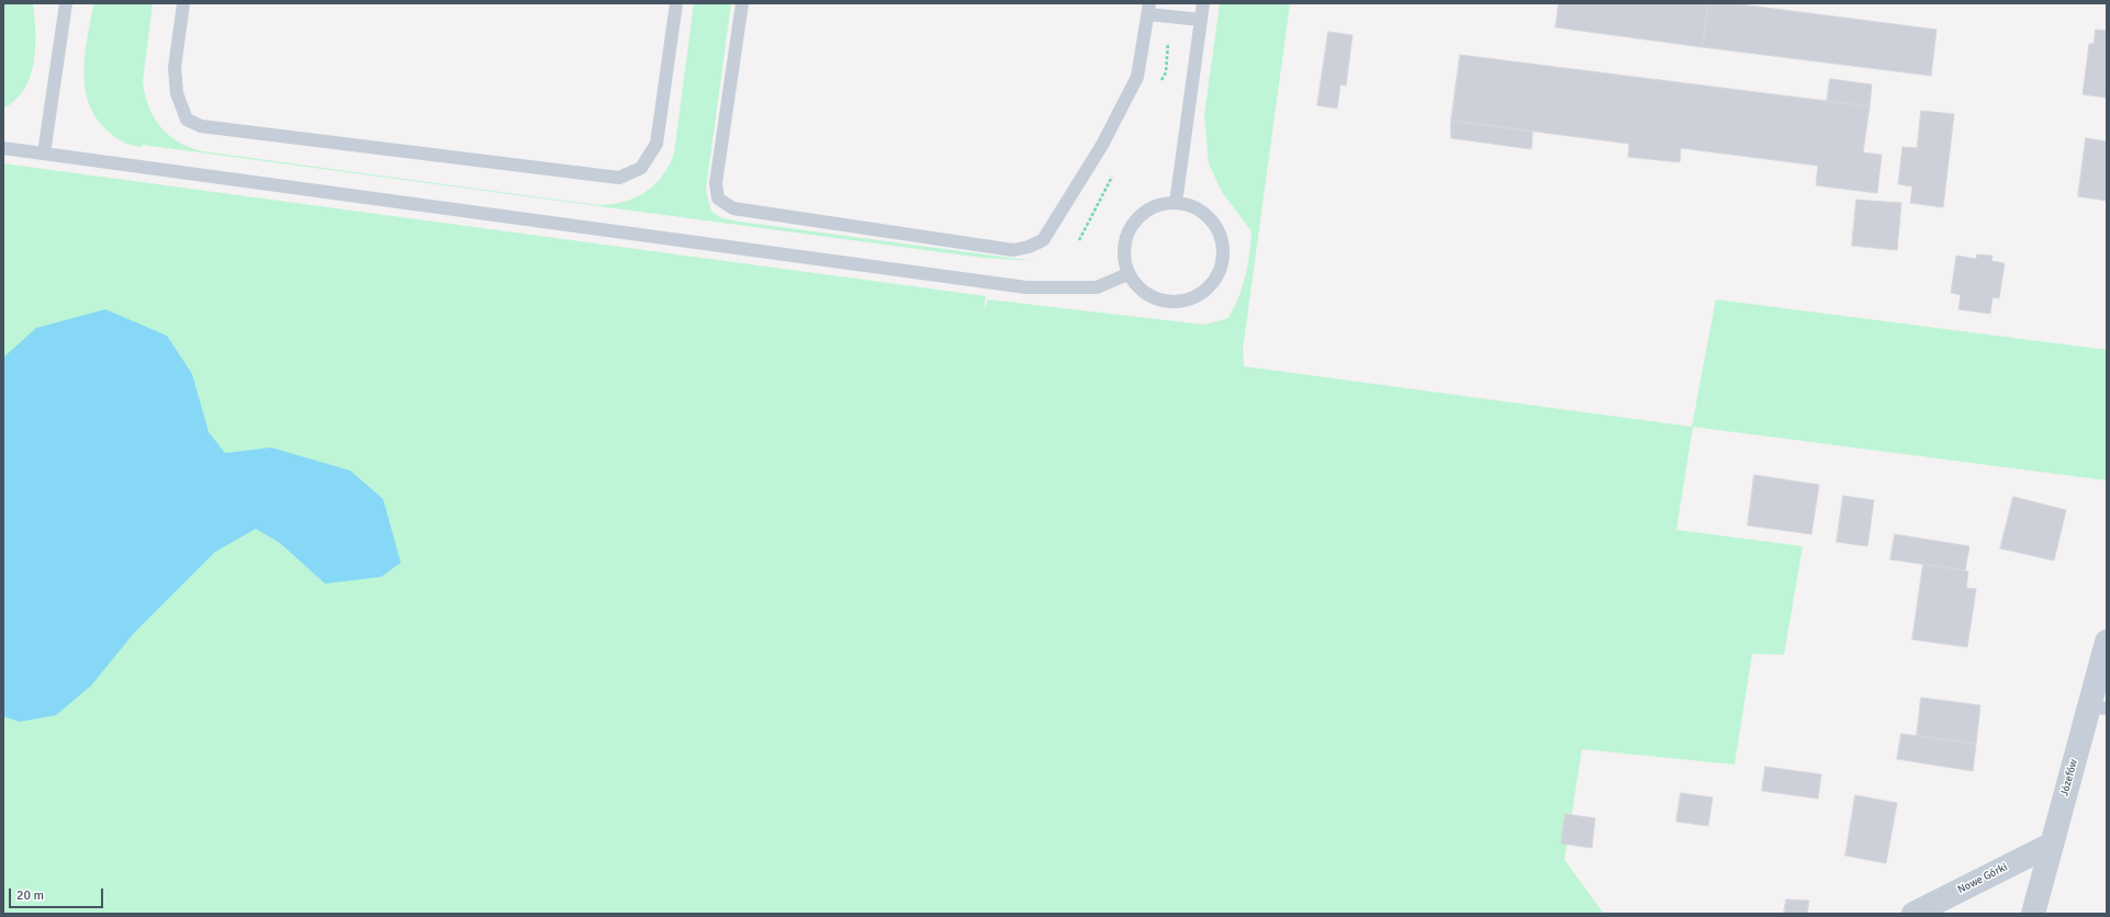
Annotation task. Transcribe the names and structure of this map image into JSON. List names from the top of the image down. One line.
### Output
{"streets":{"street":["Józefów","Nowe Górki"]},"crossings":[["Józefów","Nowe Górki"]],"scale_bar":"20 m"}
